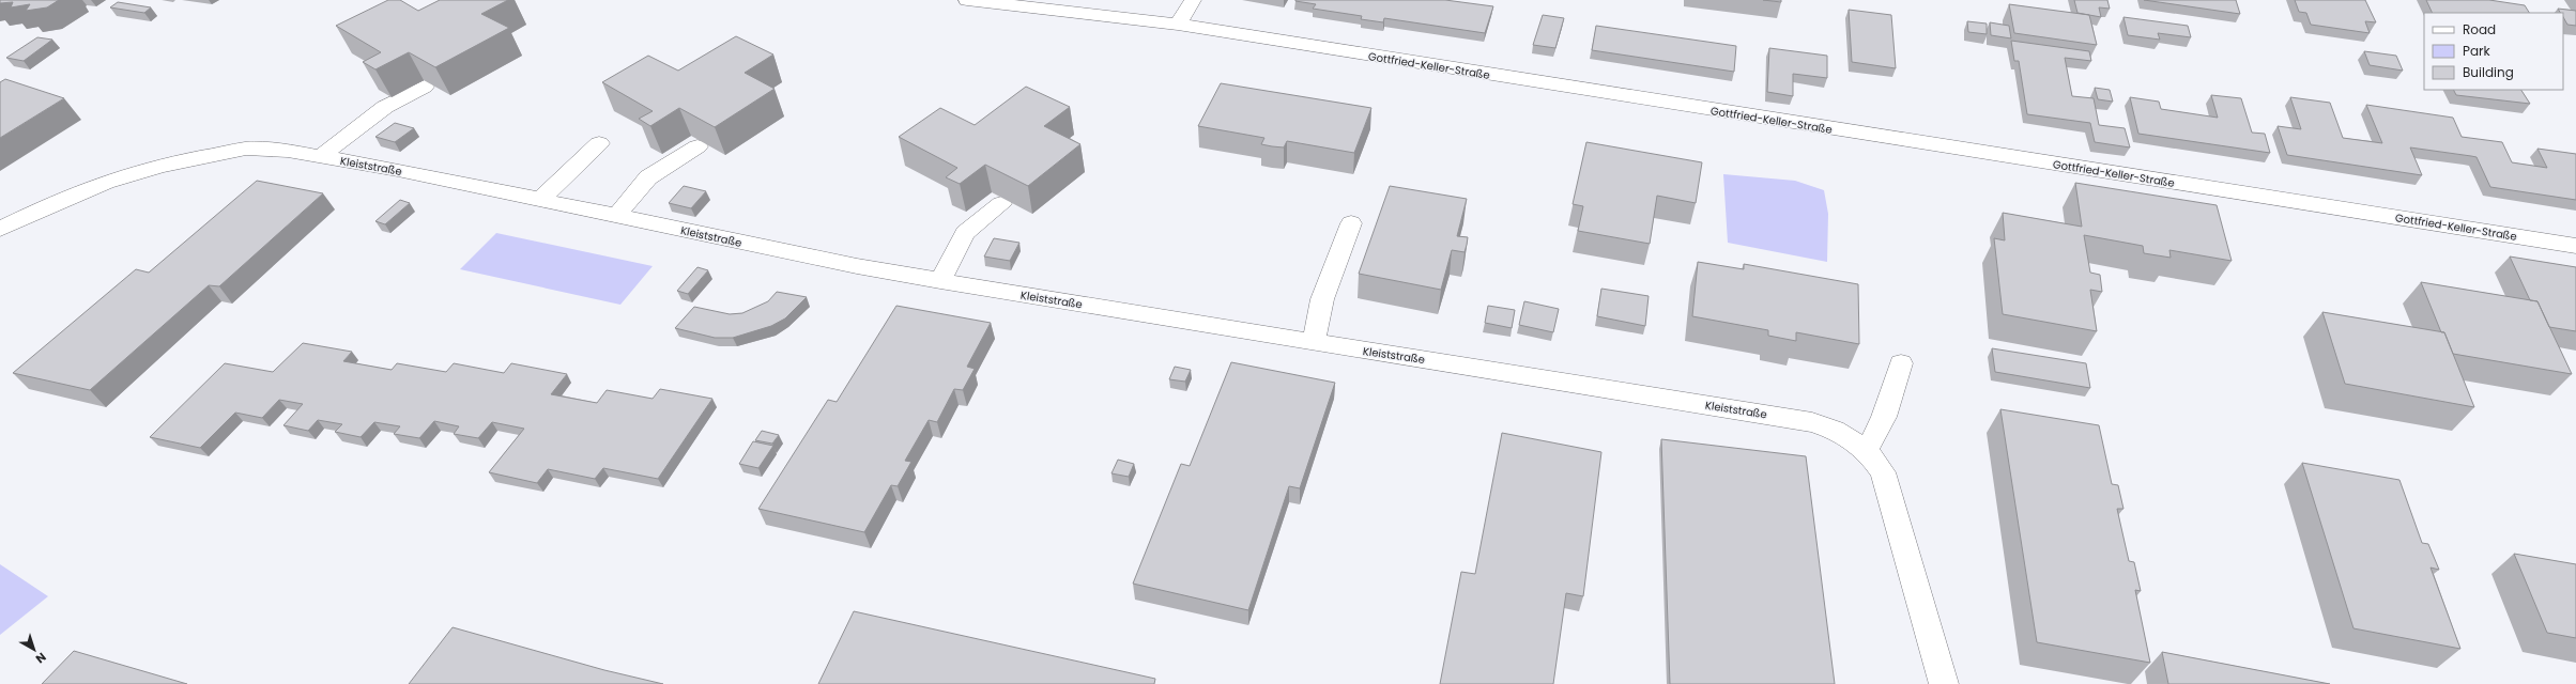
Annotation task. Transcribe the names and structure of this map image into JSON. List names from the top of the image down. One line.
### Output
{"streets":{"street":["Gottfried-Keller-Straße","Kleiststraße"]},"legend":["Road","Park","Building"],"north":"bottom right"}
